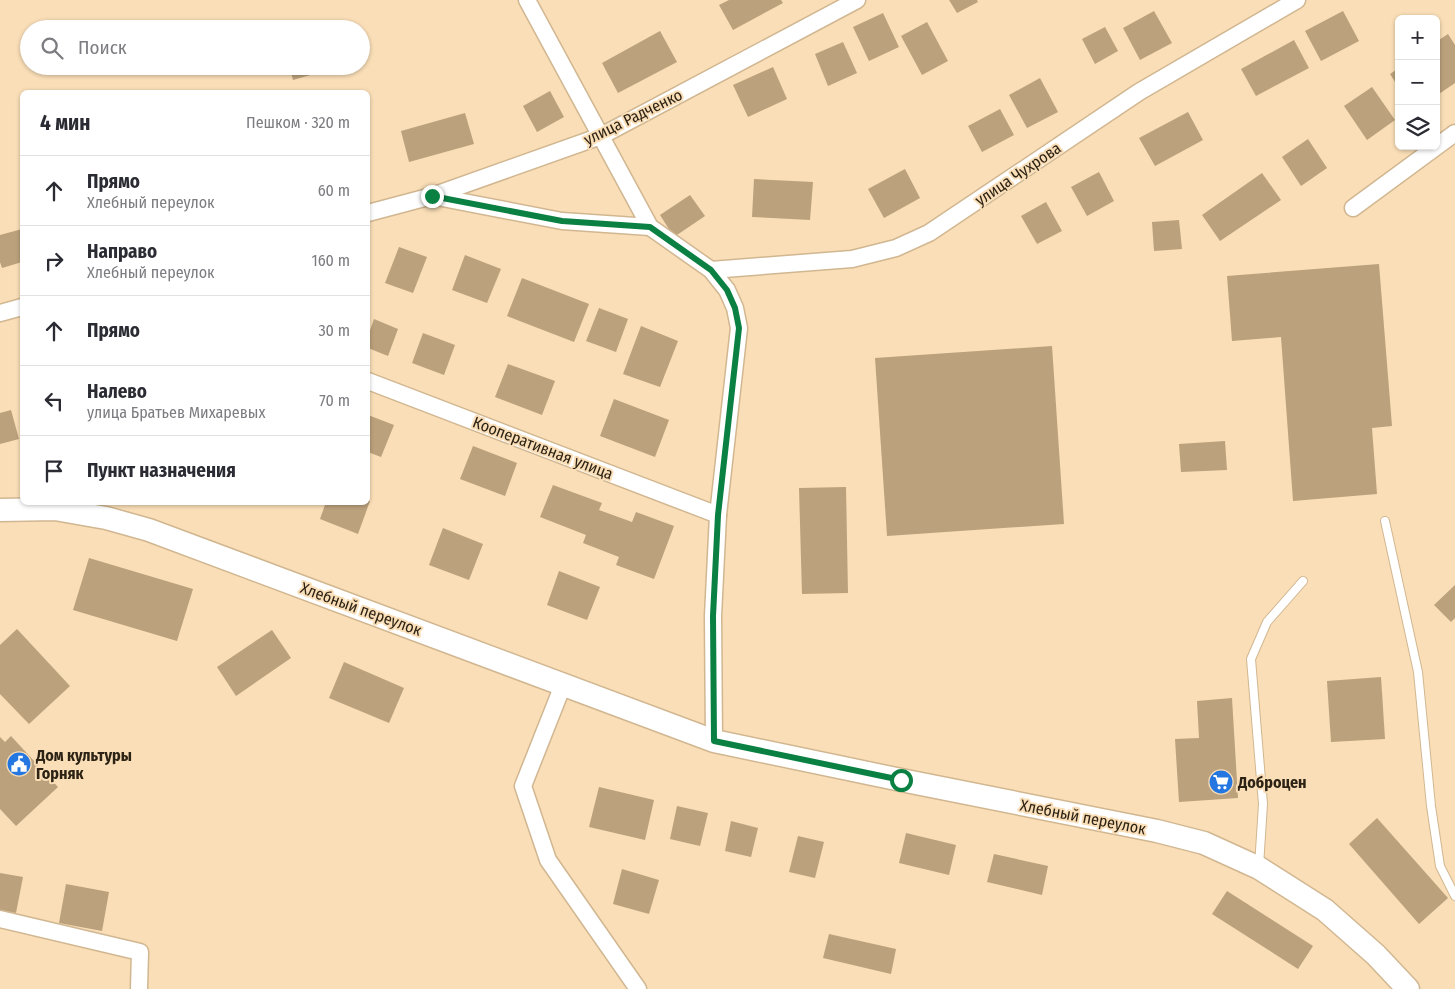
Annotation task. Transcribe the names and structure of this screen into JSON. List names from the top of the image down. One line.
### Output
{"streets":{"street":["улица Радченко","улица Чухрова","Кооперативная улица","Хлебный переулок"]},"places":{"public building":["Дом культуры Горняк"],"supermarket":["Доброцен"]},"page":{"map_buttons":["+","−"],"search":"Поиск","heading":["4 мин","Пешком · 320 m"],"list":[["Прямо","Хлебный переулок","60 m"],["Направо","Хлебный переулок","160 m"],["Прямо","30 m"],["Налево","улица Братьев Михаревых","70 m"],"Пункт назначения"]}}
